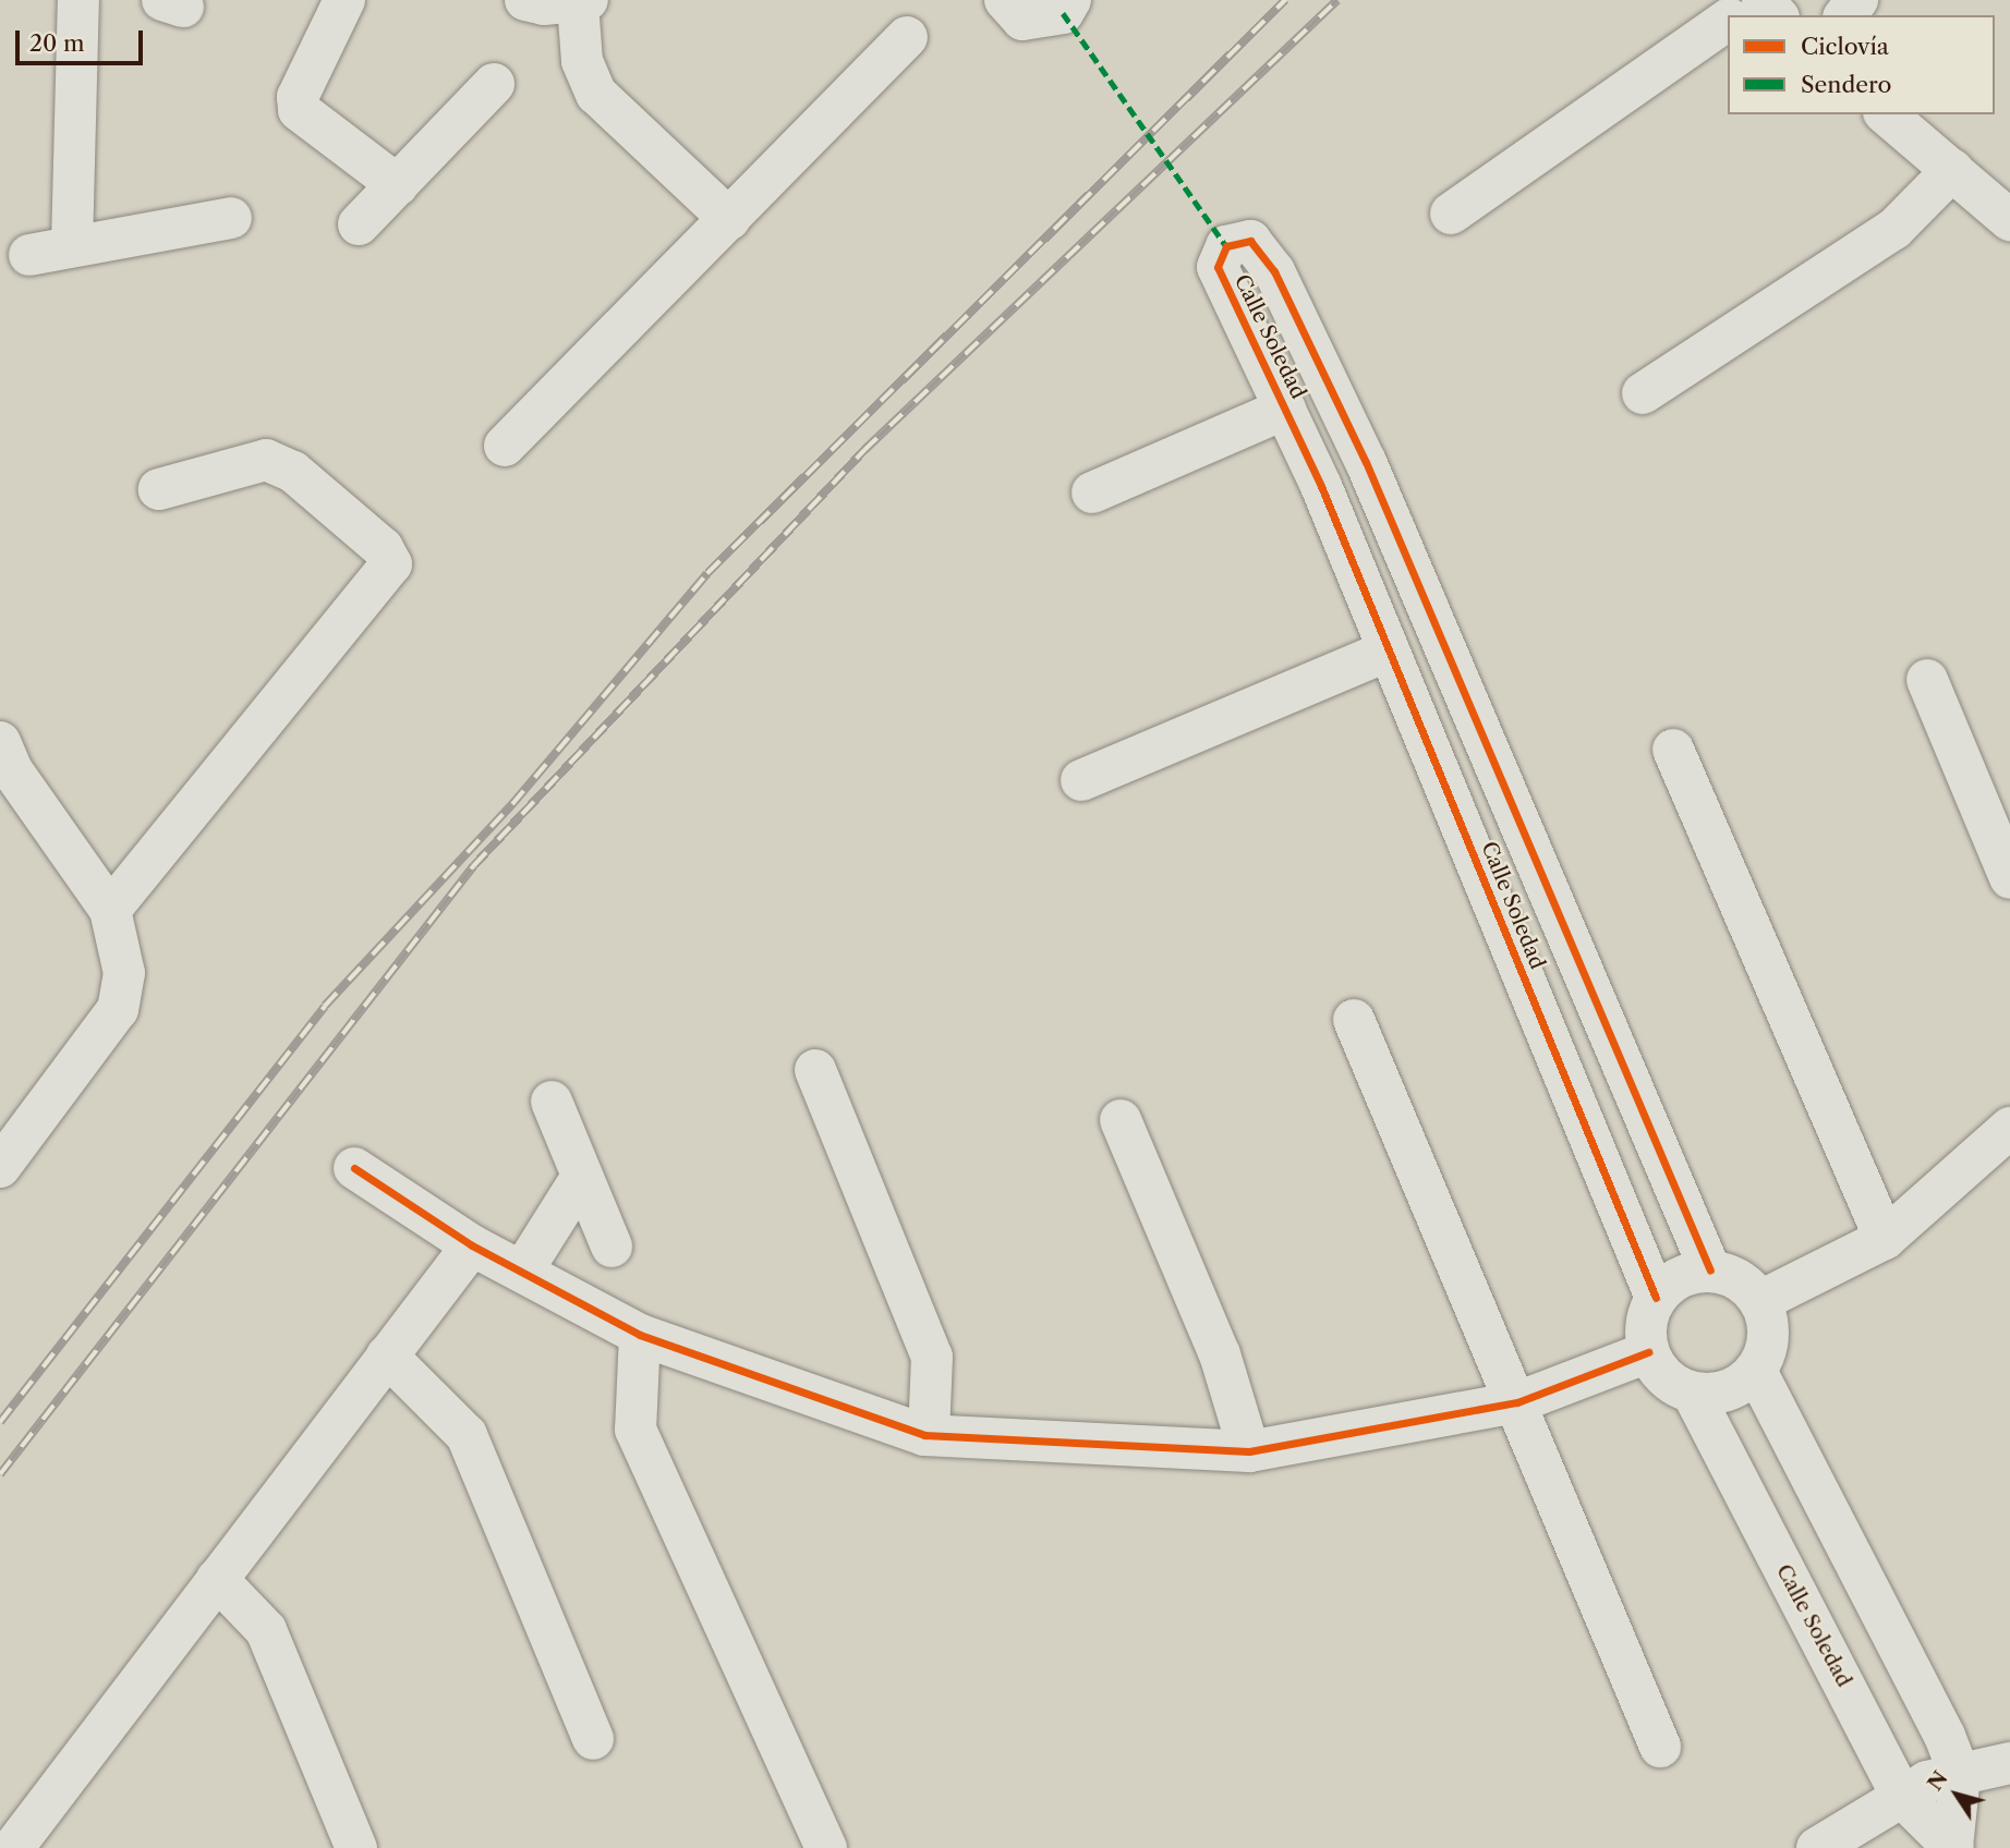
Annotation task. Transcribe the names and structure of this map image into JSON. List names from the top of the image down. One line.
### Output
{"streets":{"street":["Calle Soledad"]},"legend":["Ciclovía","Sendero"],"scale_bar":"20 m","north":"top left"}
